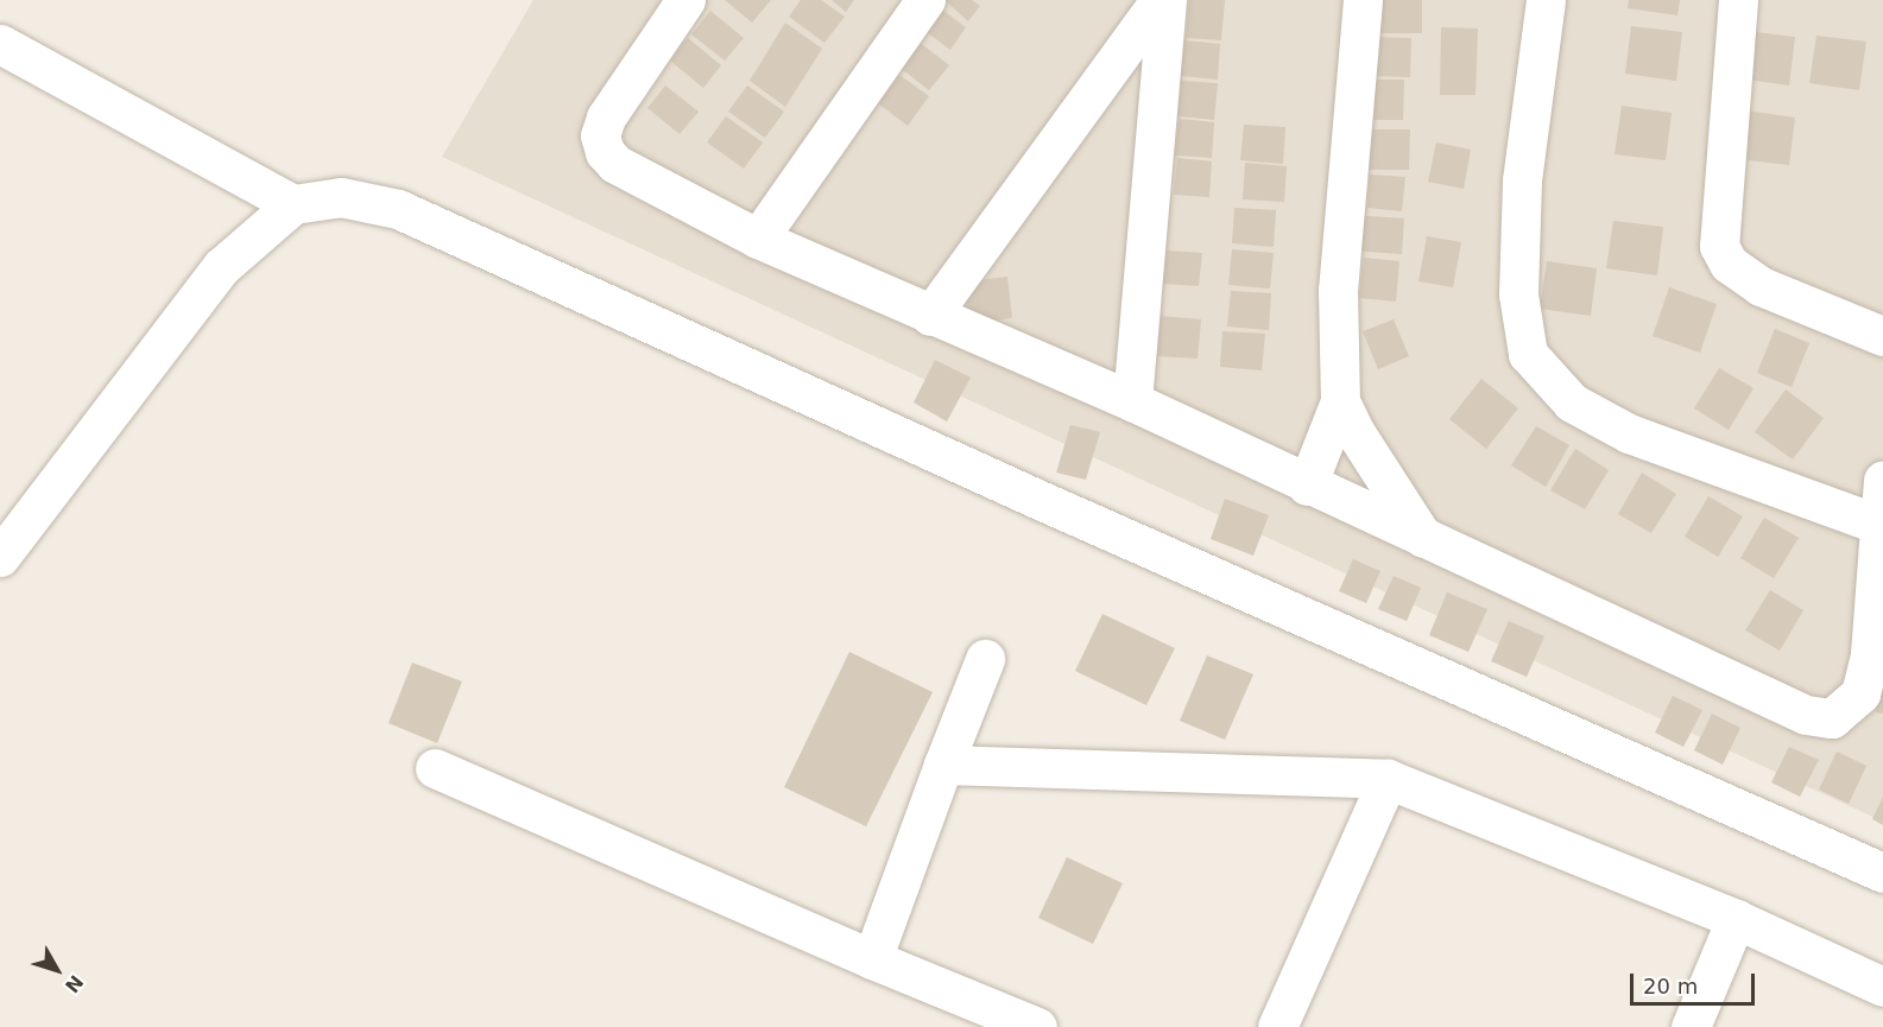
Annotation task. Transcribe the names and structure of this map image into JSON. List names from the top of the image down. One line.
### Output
{"scale_bar":"20 m","north":"bottom right"}
